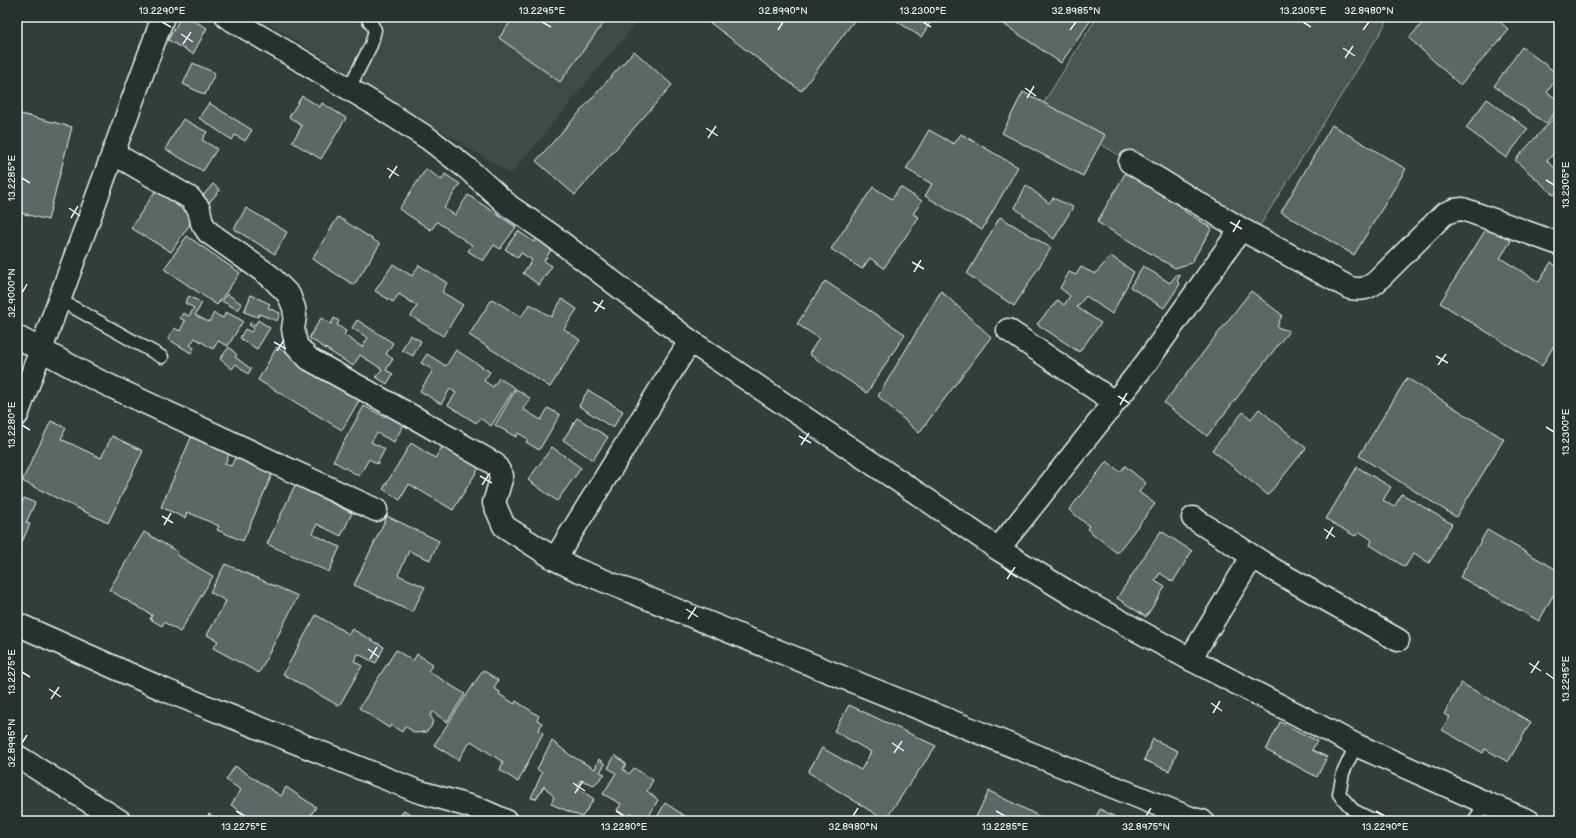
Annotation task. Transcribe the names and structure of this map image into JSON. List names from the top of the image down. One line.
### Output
{"coordinates":["13.2290°E","13.2295°E","32.8990°N","13.2300°E","32.8985°N","13.2305°E","32.8980°N","13.2285°E","32.9000°N","13.2280°E","13.2275°E","32.8995°N","32.8975°N"]}
